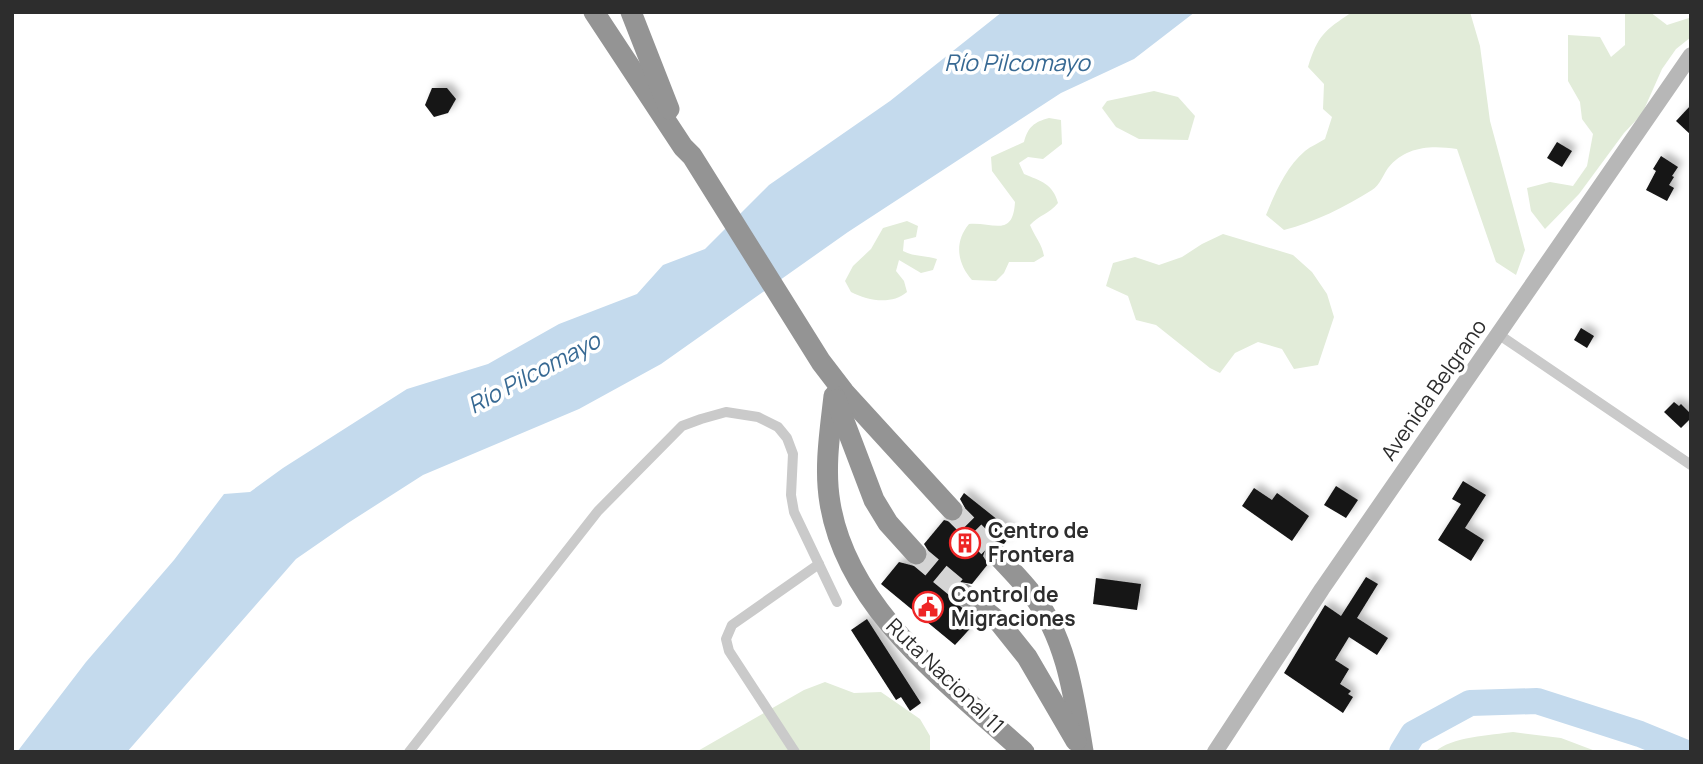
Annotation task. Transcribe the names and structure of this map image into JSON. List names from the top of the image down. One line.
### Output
{"streets":{"highway":["Ruta Nacional 11"],"street":["Avenida Belgrano"]},"water":["Río Pilcomayo"],"places":{"building":["Centro de Frontera"],"public building":["Control de Migraciones"]}}
